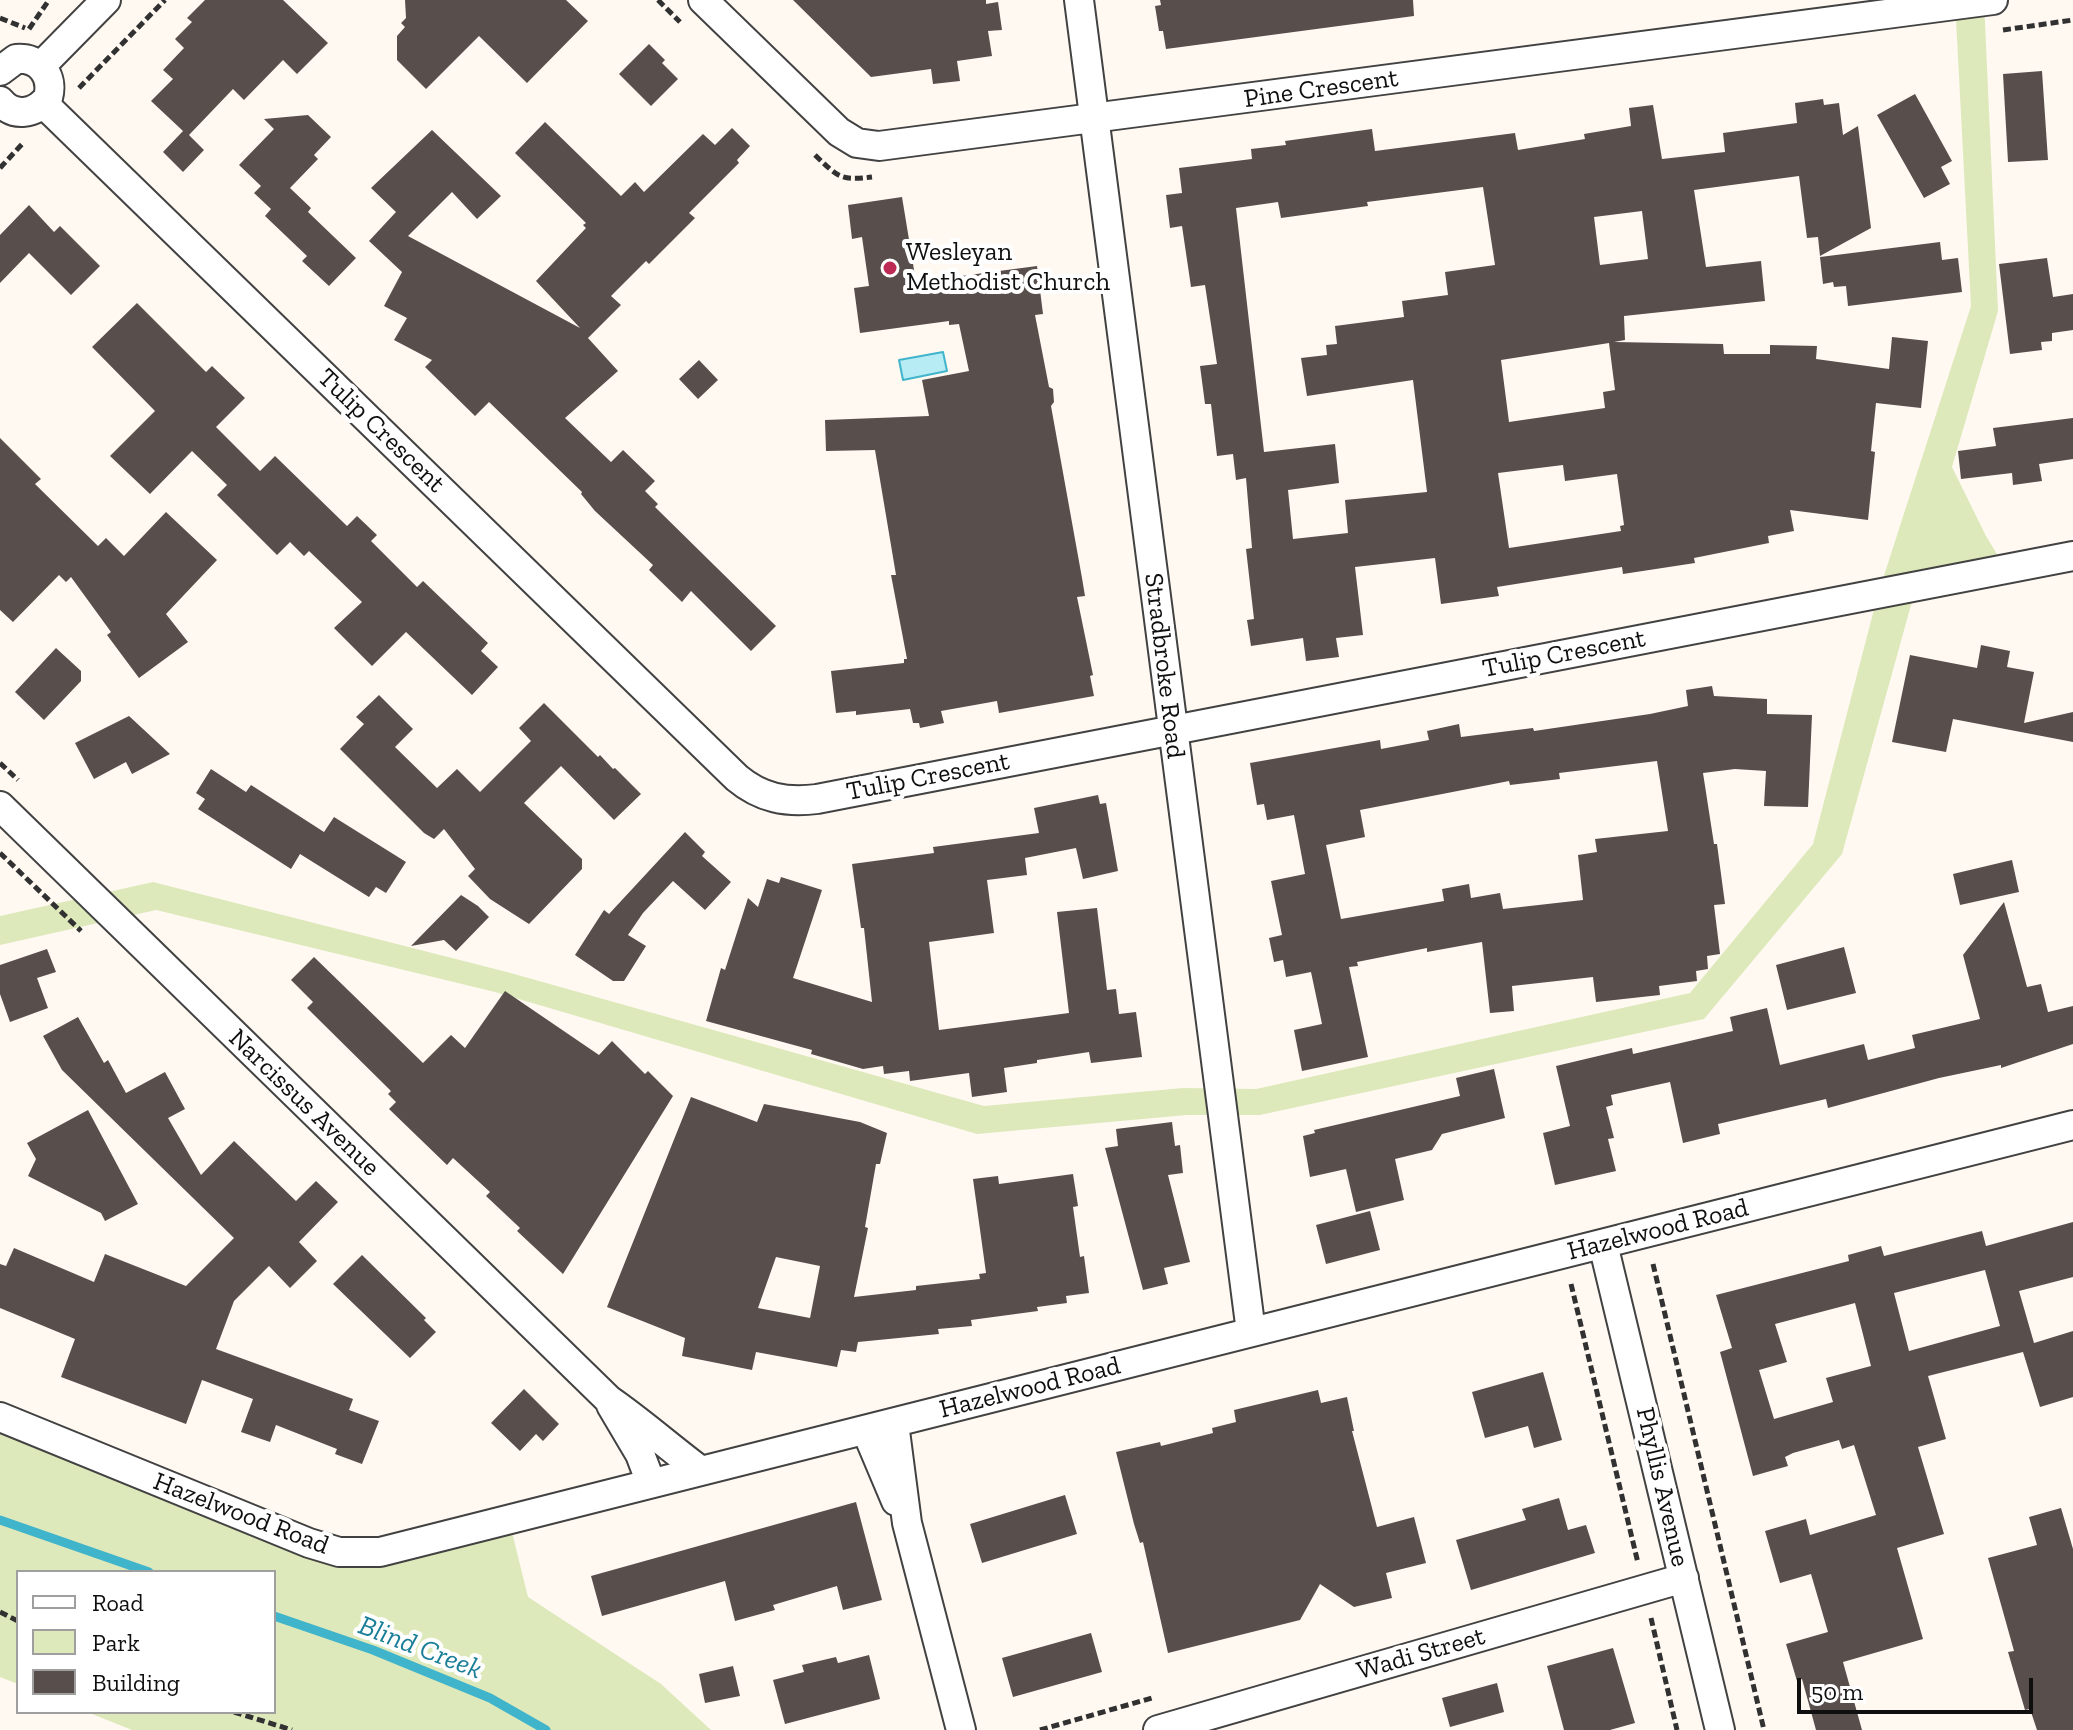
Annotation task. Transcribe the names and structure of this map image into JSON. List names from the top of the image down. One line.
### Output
{"streets":{"street":["Pine Crescent","Tulip Crescent","Stradbroke Road","Narcissus Avenue","Hazelwood Road","Phyllis Avenue","Wadi Street"]},"crossings":[["Pine Crescent","Stradbroke Road"],["Tulip Crescent","Stradbroke Road"],["Stradbroke Road","Hazelwood Road"],["Narcissus Avenue","Hazelwood Road"],["Hazelwood Road","Phyllis Avenue"],["Phyllis Avenue","Wadi Street"]],"water":["Blind Creek"],"places":["Wesleyan Methodist Church"],"legend":["Road","Park","Building"],"scale_bar":"50 m"}
